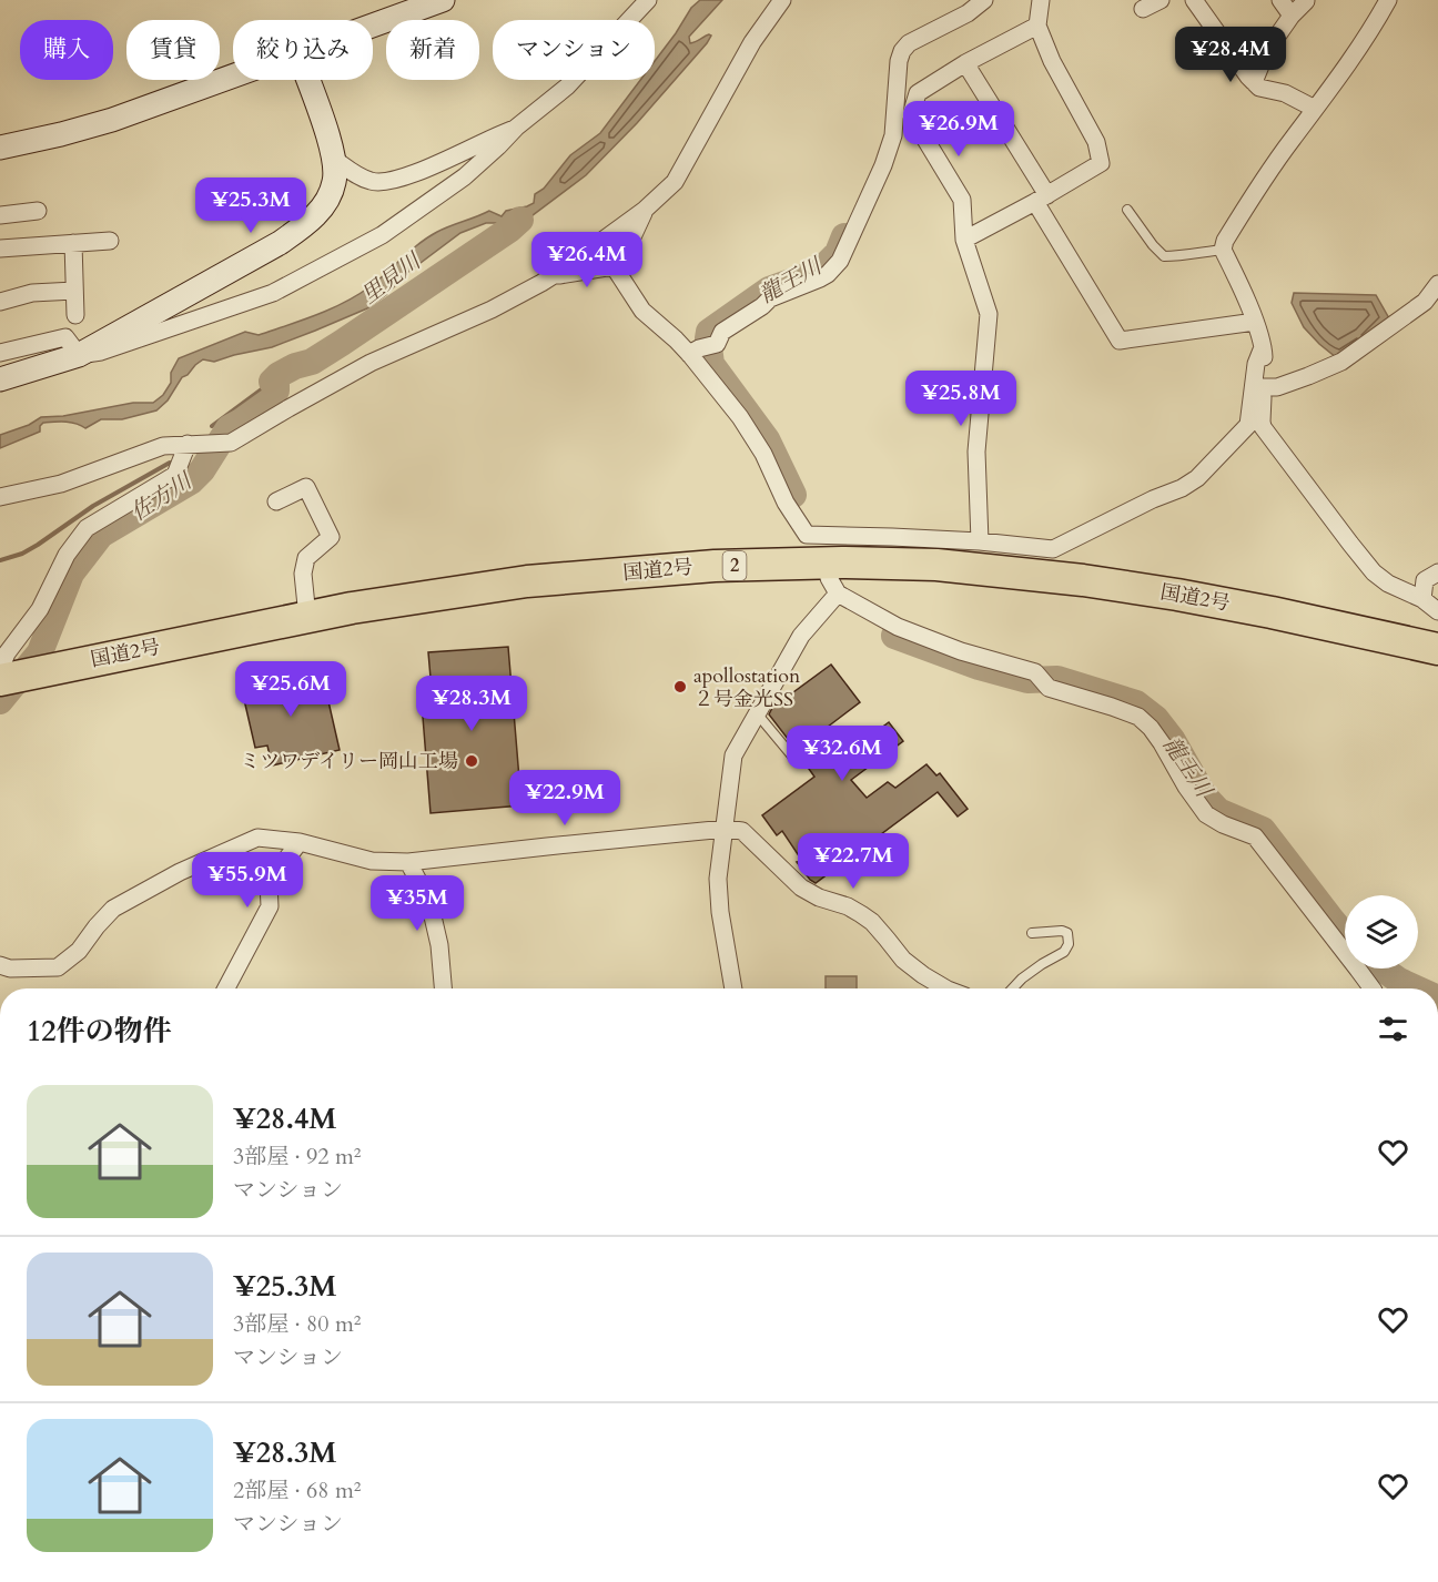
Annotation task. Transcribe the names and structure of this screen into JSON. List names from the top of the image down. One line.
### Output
{"streets":{"highway":["2","国道2号"]},"water":["里見川","龍王川","佐方川"],"places":["apollostation ２号金光SS","ミツワデイリー岡山工場"],"page":{"chip":["購入","賃貸","絞り込み","新着","マンション"],"price":["¥28.4M","¥26.9M","¥25.3M","¥26.4M","¥25.8M","¥25.6M","¥28.3M","¥32.6M","¥22.9M","¥22.7M","¥55.9M","¥35M"],"heading":"12件の物件","list":[{"name":"¥28.4M","note":"3部屋 · 92 m² · マンション"},{"name":"¥25.3M","note":"3部屋 · 80 m² · マンション"},{"name":"¥28.3M","note":"2部屋 · 68 m² · マンション"}]}}
